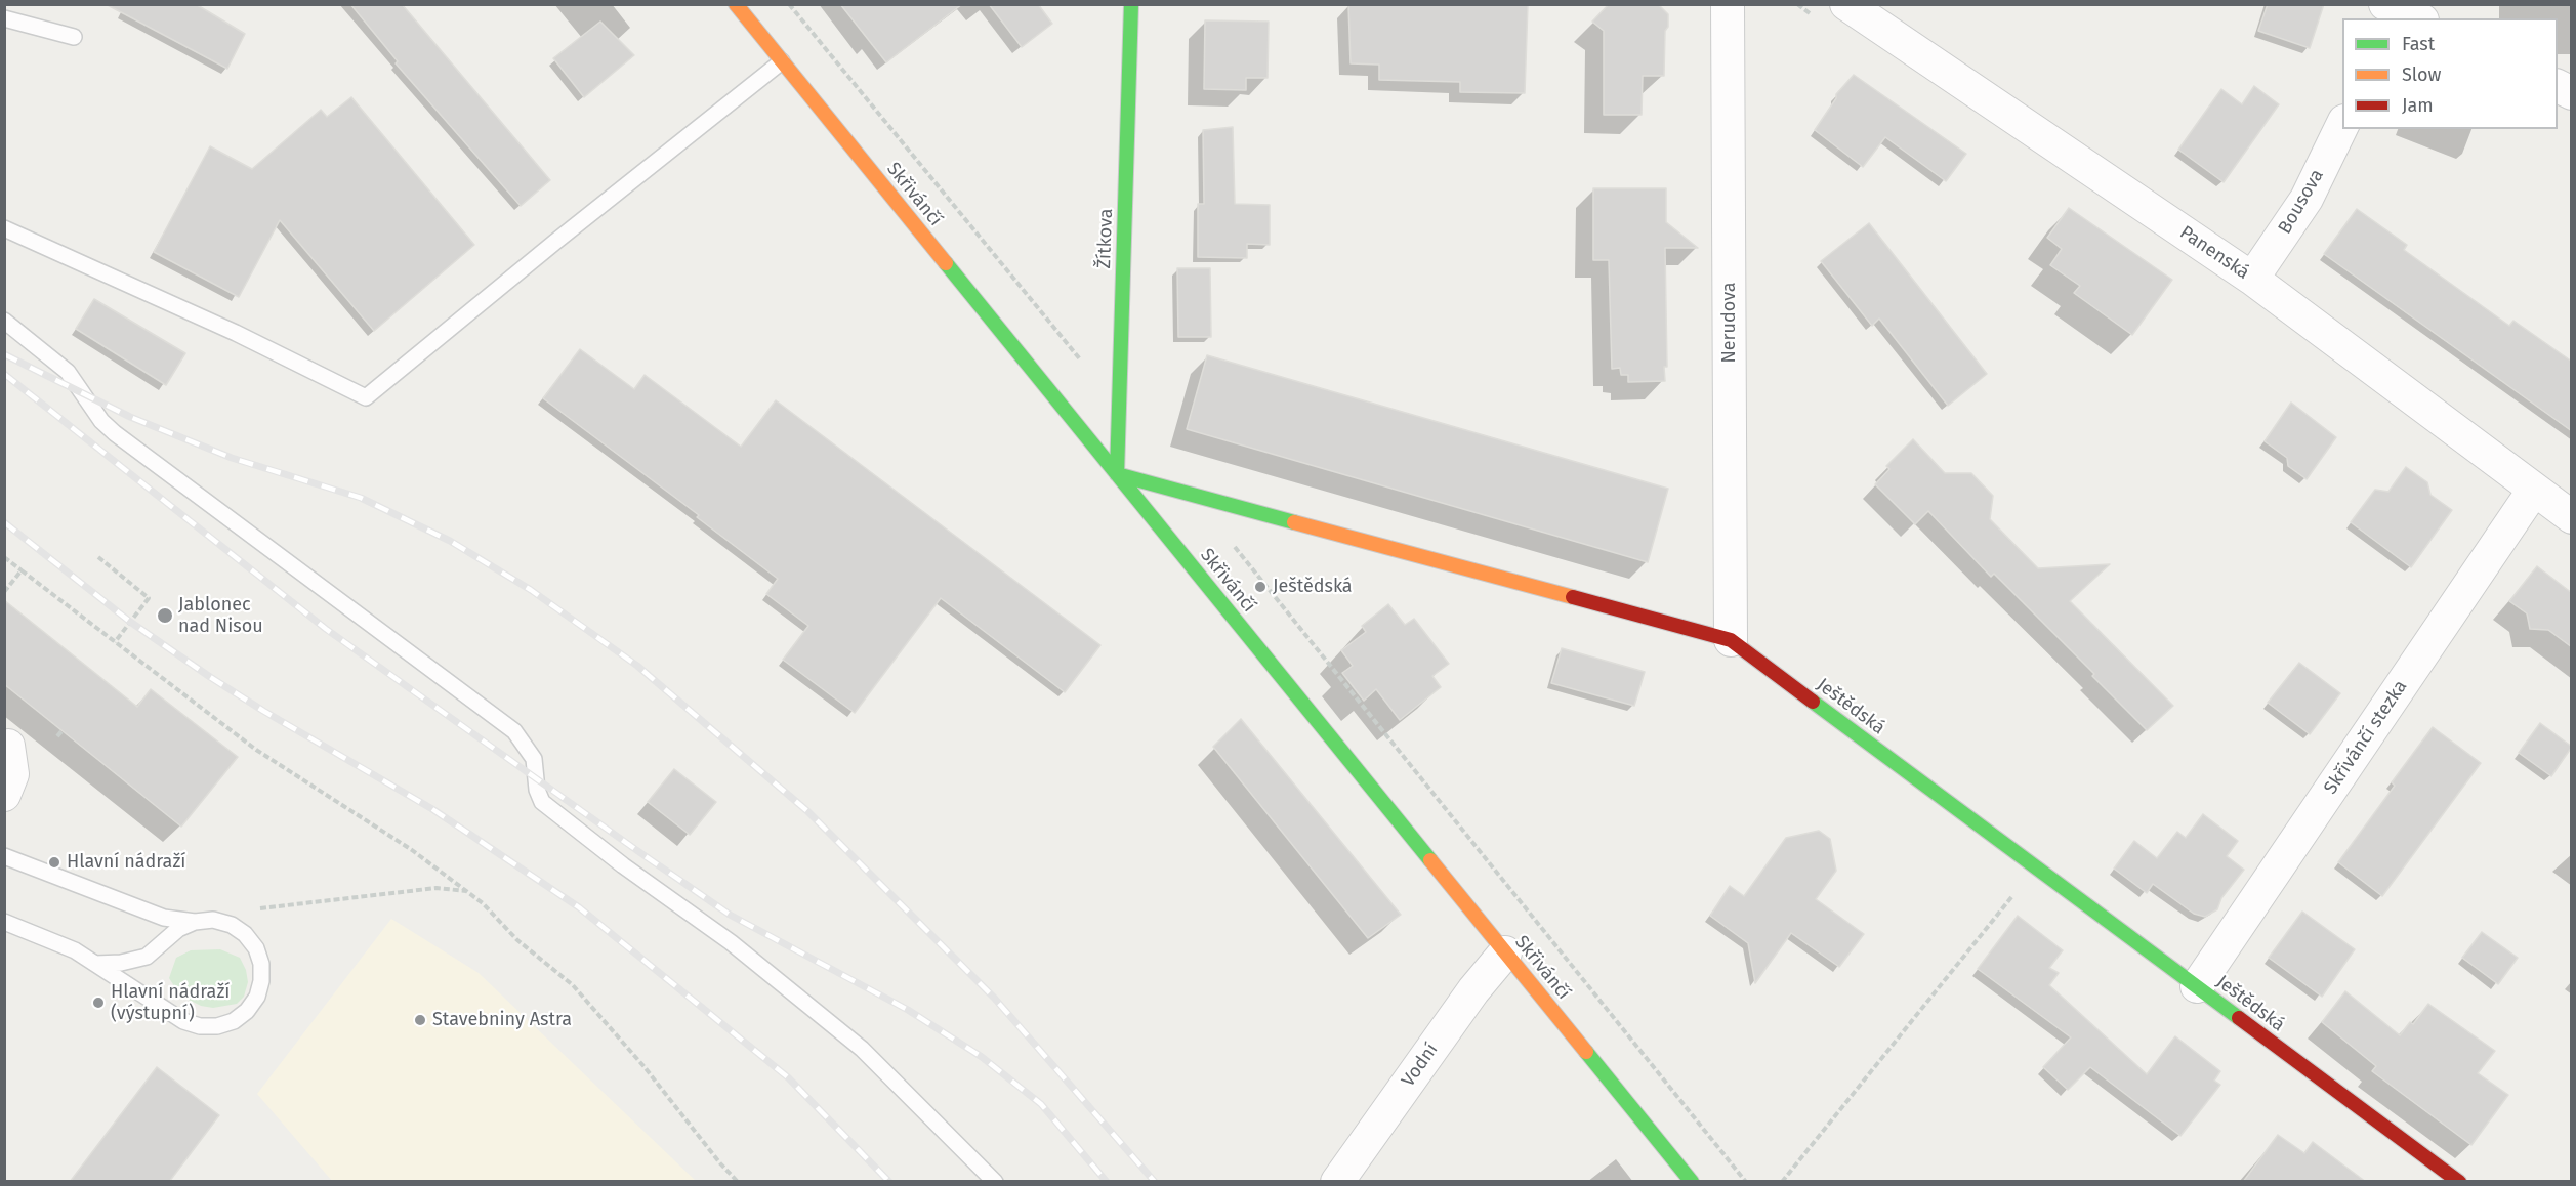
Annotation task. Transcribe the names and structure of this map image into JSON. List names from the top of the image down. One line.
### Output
{"streets":{"street":["Skřivánčí","Bousova","Žítkova","Panenská","Nerudova","Ještědská","Skřivánčí stezka","Vodní"]},"crossings":[["Skřivánčí","Žítkova"],["Skřivánčí","Ještědská"],["Skřivánčí","Vodní"],["Bousova","Panenská"],["Žítkova","Ještědská"],["Panenská","Skřivánčí stezka"],["Nerudova","Ještědská"],["Ještědská","Skřivánčí stezka"]],"places":["Ještědská","Jablonec nad Nisou","Hlavní nádraží","Hlavní nádraží (výstupní)","Stavebniny Astra"],"legend":["Fast","Slow","Jam"]}
